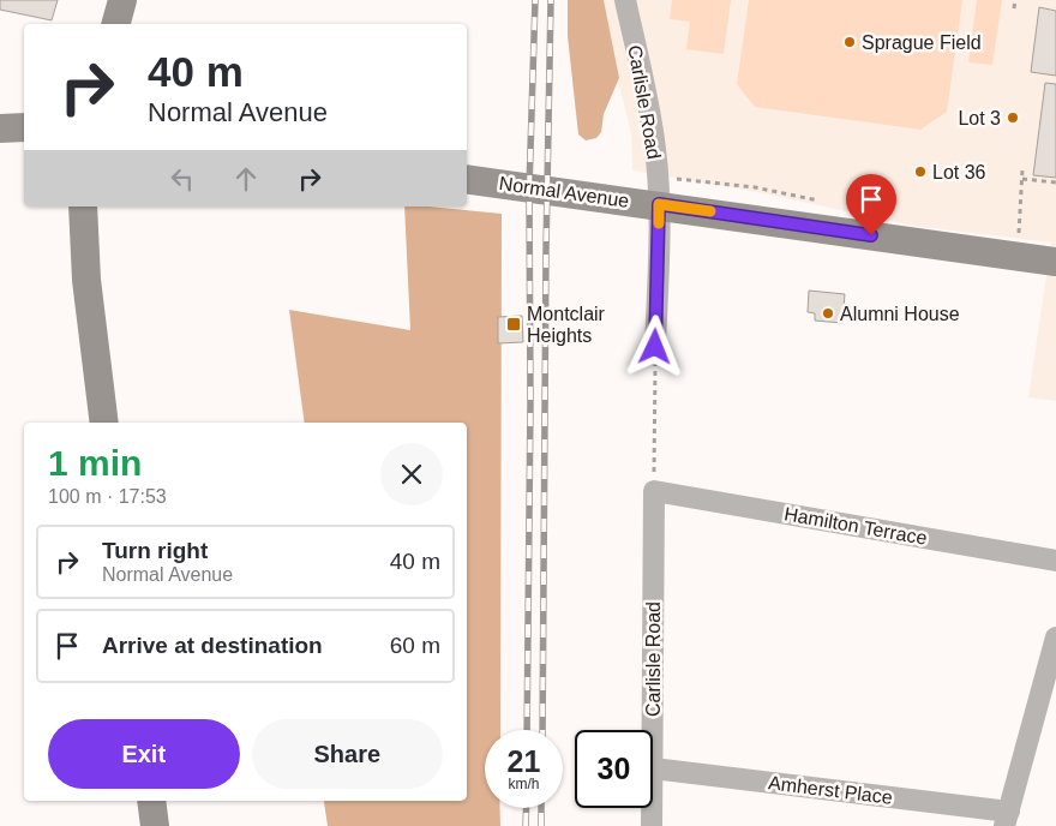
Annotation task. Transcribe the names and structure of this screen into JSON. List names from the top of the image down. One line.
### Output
{"streets":{"street":["Carlisle Road","Normal Avenue","Hamilton Terrace","Amherst Place"]},"crossings":[["Carlisle Road","Normal Avenue"],["Carlisle Road","Hamilton Terrace"],["Carlisle Road","Amherst Place"]],"places":{"other":["Sprague Field","Lot 3","Lot 36","Alumni House"],"transit":["Montclair Heights"]},"page":{"turn":["40 m","Normal Avenue"],"heading":["1 min","100 m · 17:53"],"list":[{"name":"Turn right","note":"Normal Avenue","value":"40 m"},{"name":"Arrive at destination","value":"60 m"}],"buttons":["Exit","Share"],"speed":"21 km/h","limit":"30"}}
